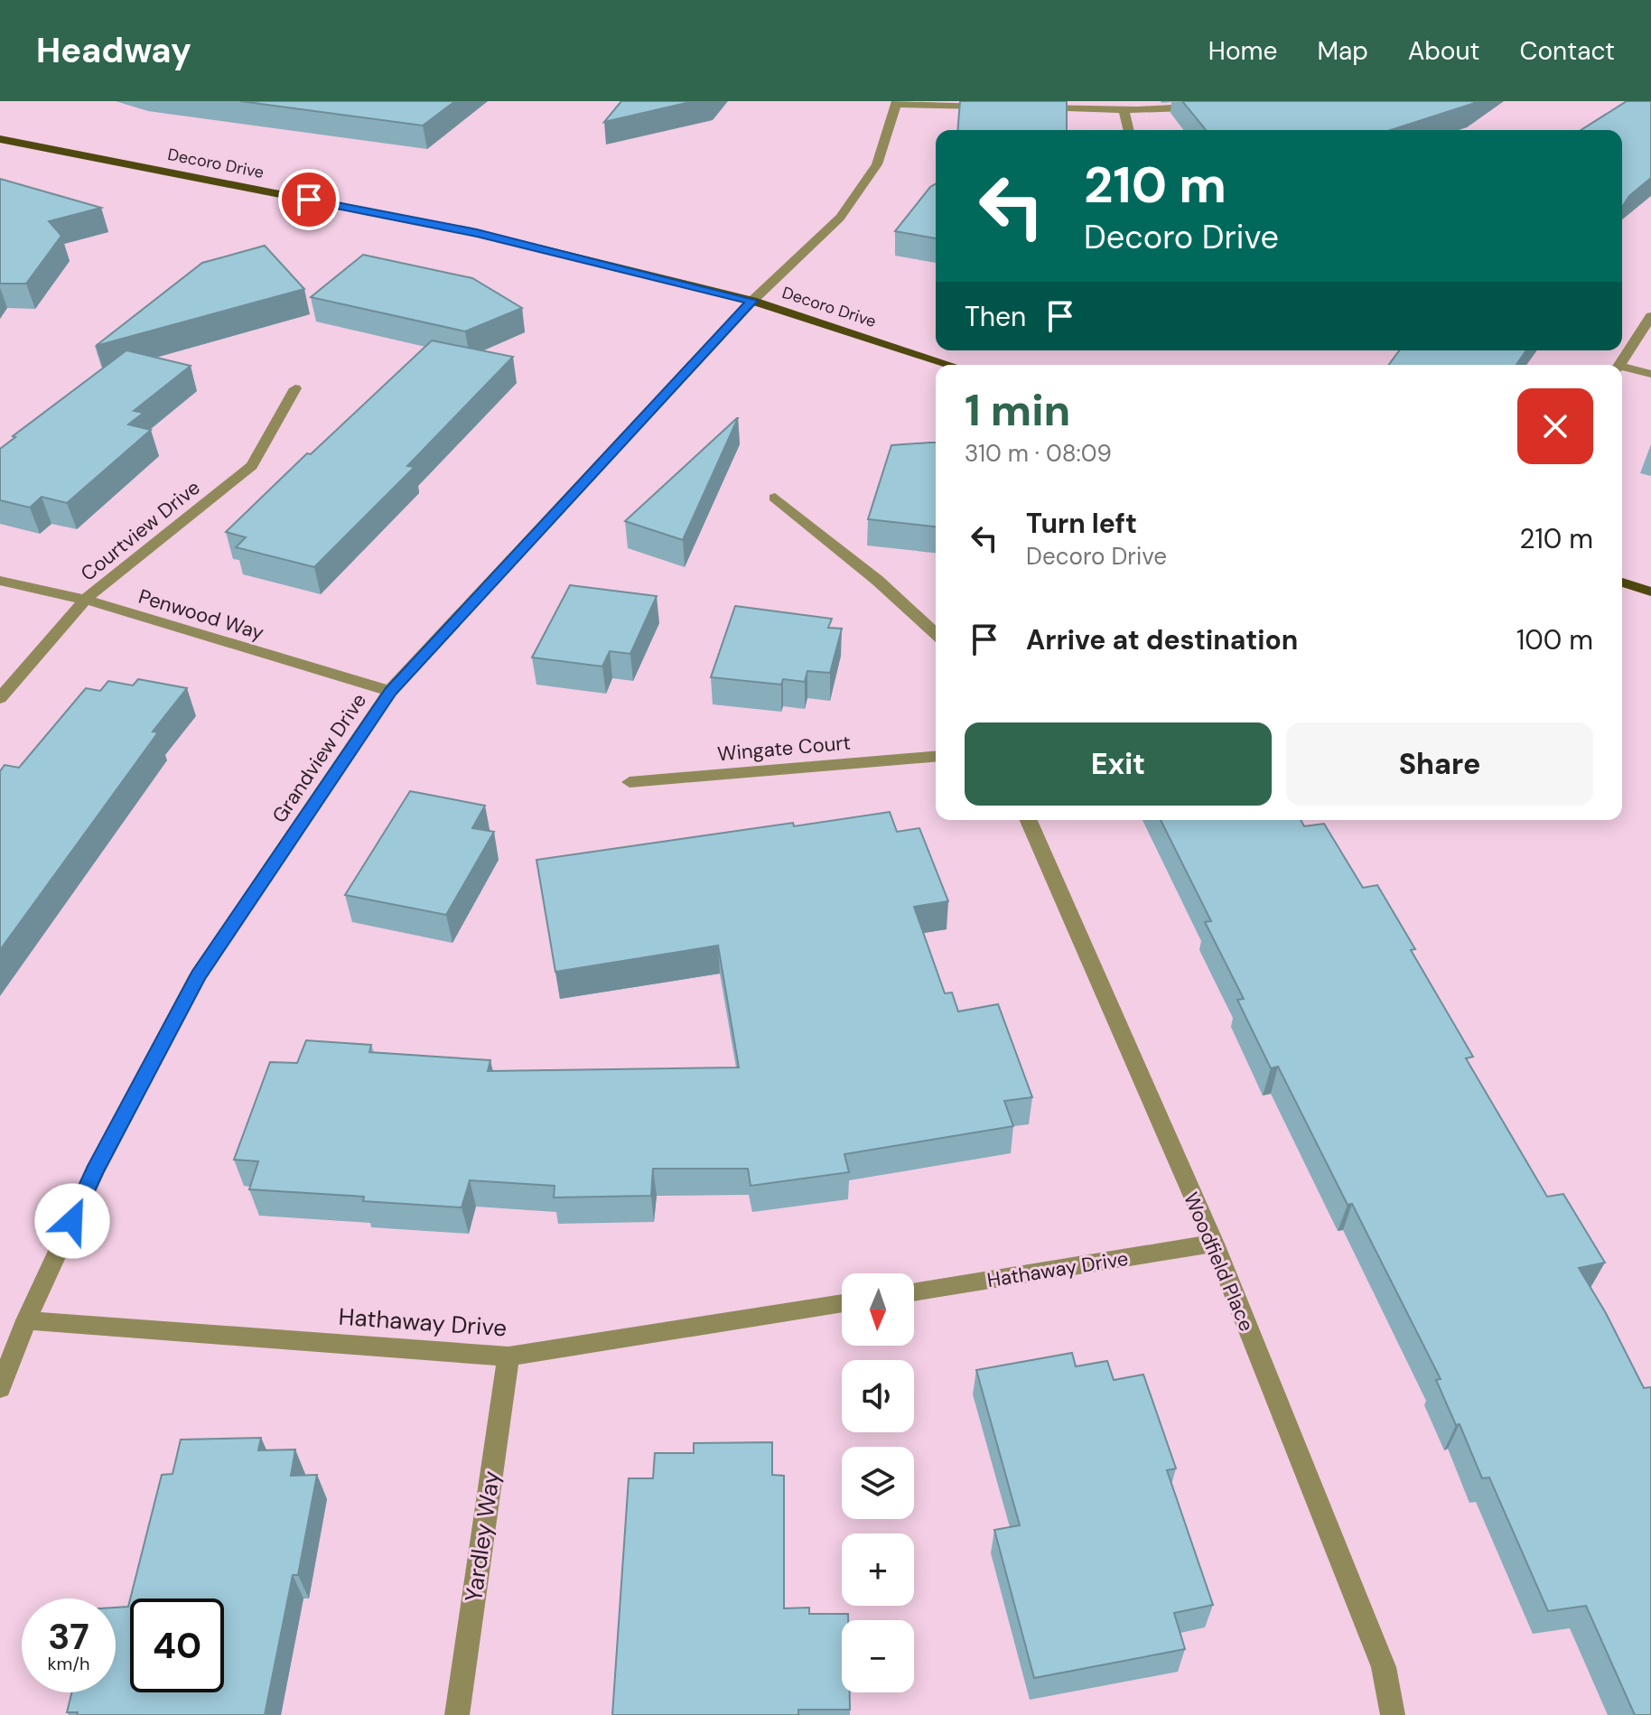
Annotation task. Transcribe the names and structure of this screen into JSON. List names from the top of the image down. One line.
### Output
{"streets":{"main road":["Decoro Drive"],"street":["Courtview Drive","Penwood Way","Wingate Court","Grandview Drive","Woodfield Place","Hathaway Drive","Yardley Way"]},"crossings":[["Decoro Drive","Grandview Drive"],["Courtview Drive","Penwood Way"],["Penwood Way","Grandview Drive"],["Grandview Drive","Hathaway Drive"],["Woodfield Place","Hathaway Drive"],["Hathaway Drive","Yardley Way"]],"north":"bottom","page":{"header":"Headway","nav":["Home","Map","About","Contact"],"turn":["210 m","Decoro Drive"],"then":"Then","heading":["1 min","310 m · 08:09"],"list":[{"name":"Turn left","note":"Decoro Drive","value":"210 m"},{"name":"Arrive at destination","value":"100 m"}],"buttons":["Exit","Share"],"map_buttons":["+","−"],"speed":"37 km/h","limit":"40"}}
